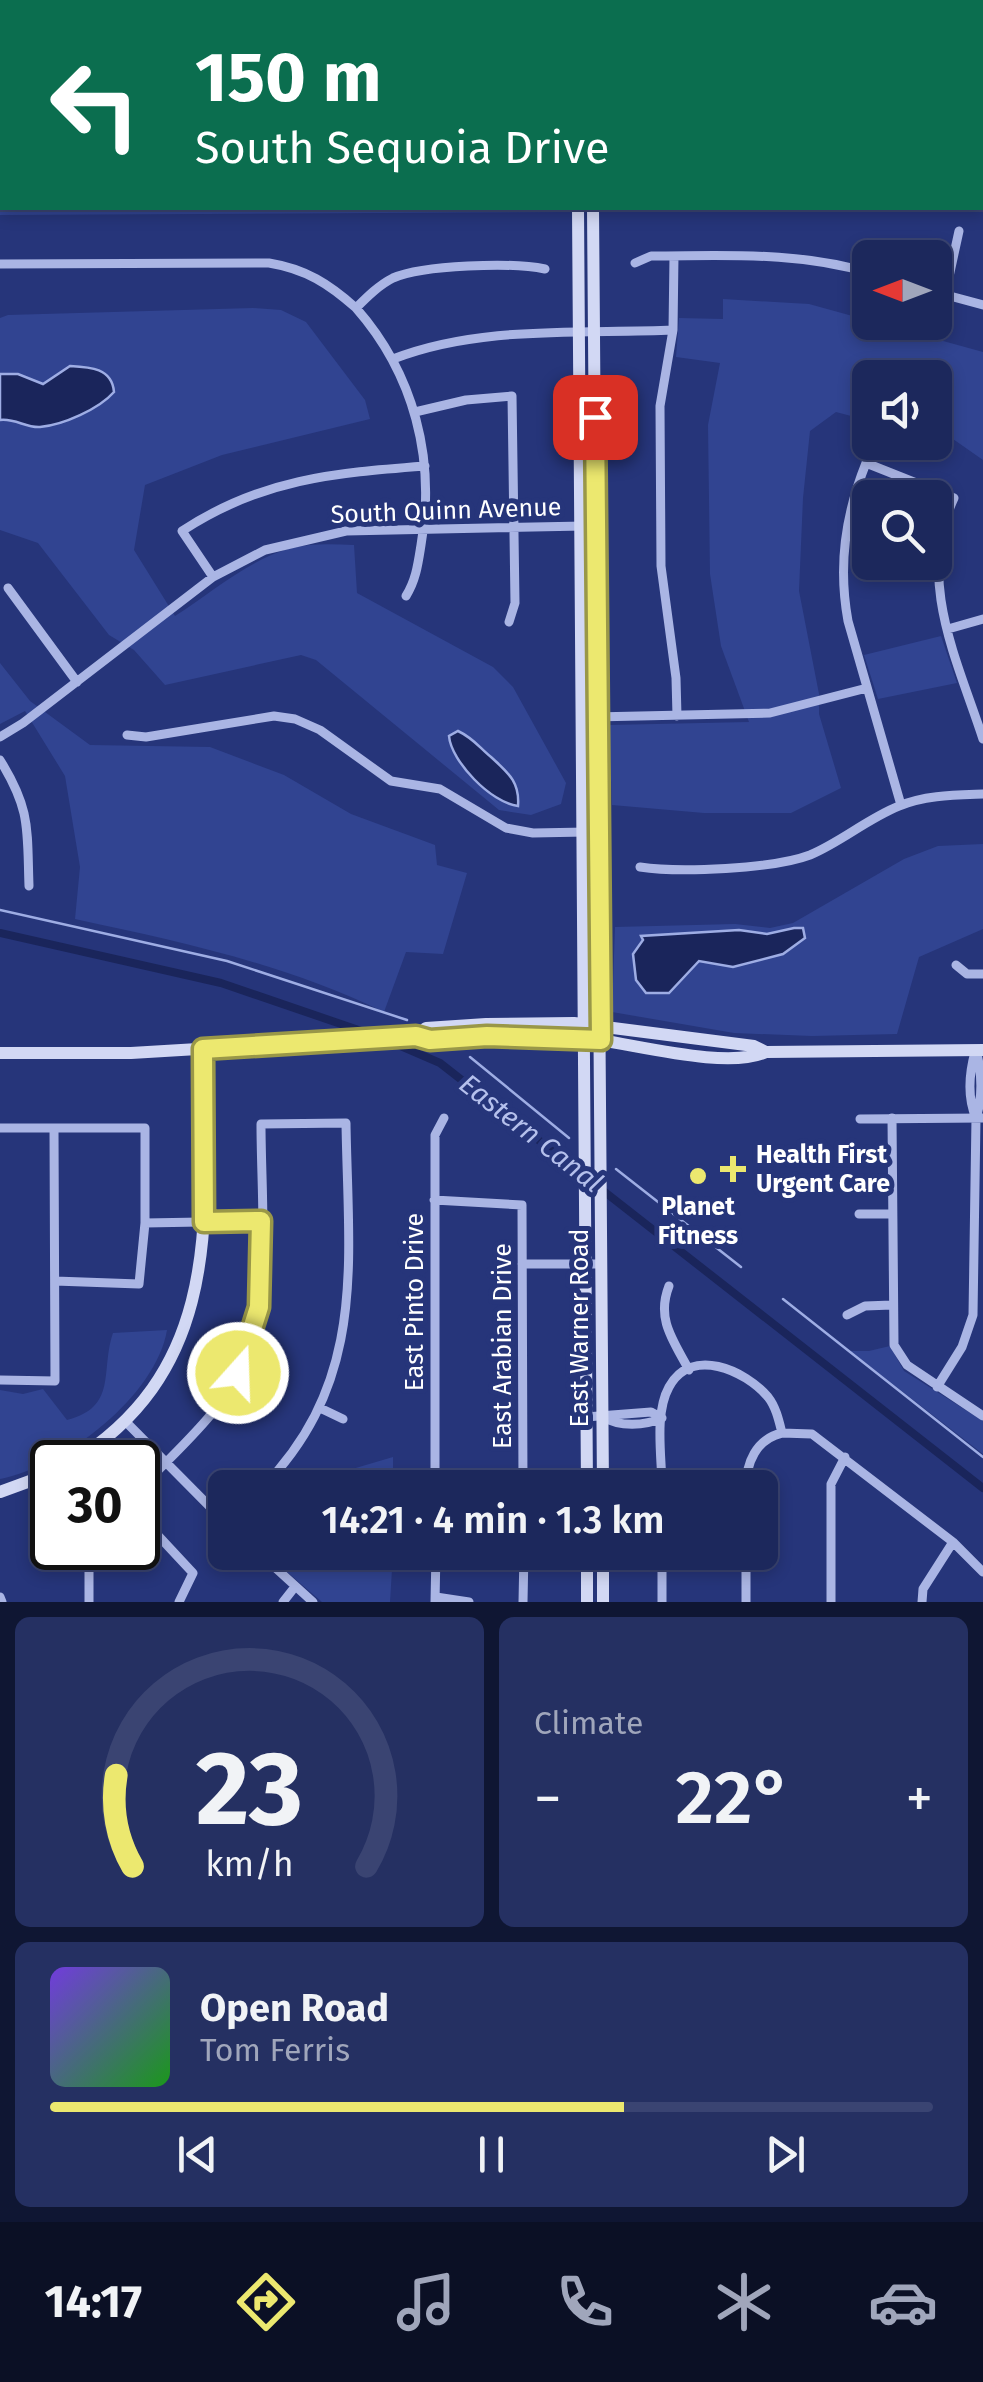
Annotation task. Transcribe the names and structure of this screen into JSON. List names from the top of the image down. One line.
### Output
{"streets":{"main road":["East Warner Road"],"street":["South Quinn Avenue","East Pinto Drive","East Arabian Drive"]},"crossings":[["South Quinn Avenue","East Warner Road"],["East Pinto Drive","East Arabian Drive"]],"water":["Eastern Canal"],"places":{"health":["Health First Urgent Care"],"other":["Planet Fitness"]},"north":"left","page":{"turn":["150 m","South Sequoia Drive"],"limit":"30","trip":"14:21 · 4 min · 1.3 km","tile":"Climate","heat":["−","22°","+"],"song":["Open Road","Tom Ferris"],"tabs":"14:17","gauge":["23","km/h"]}}
